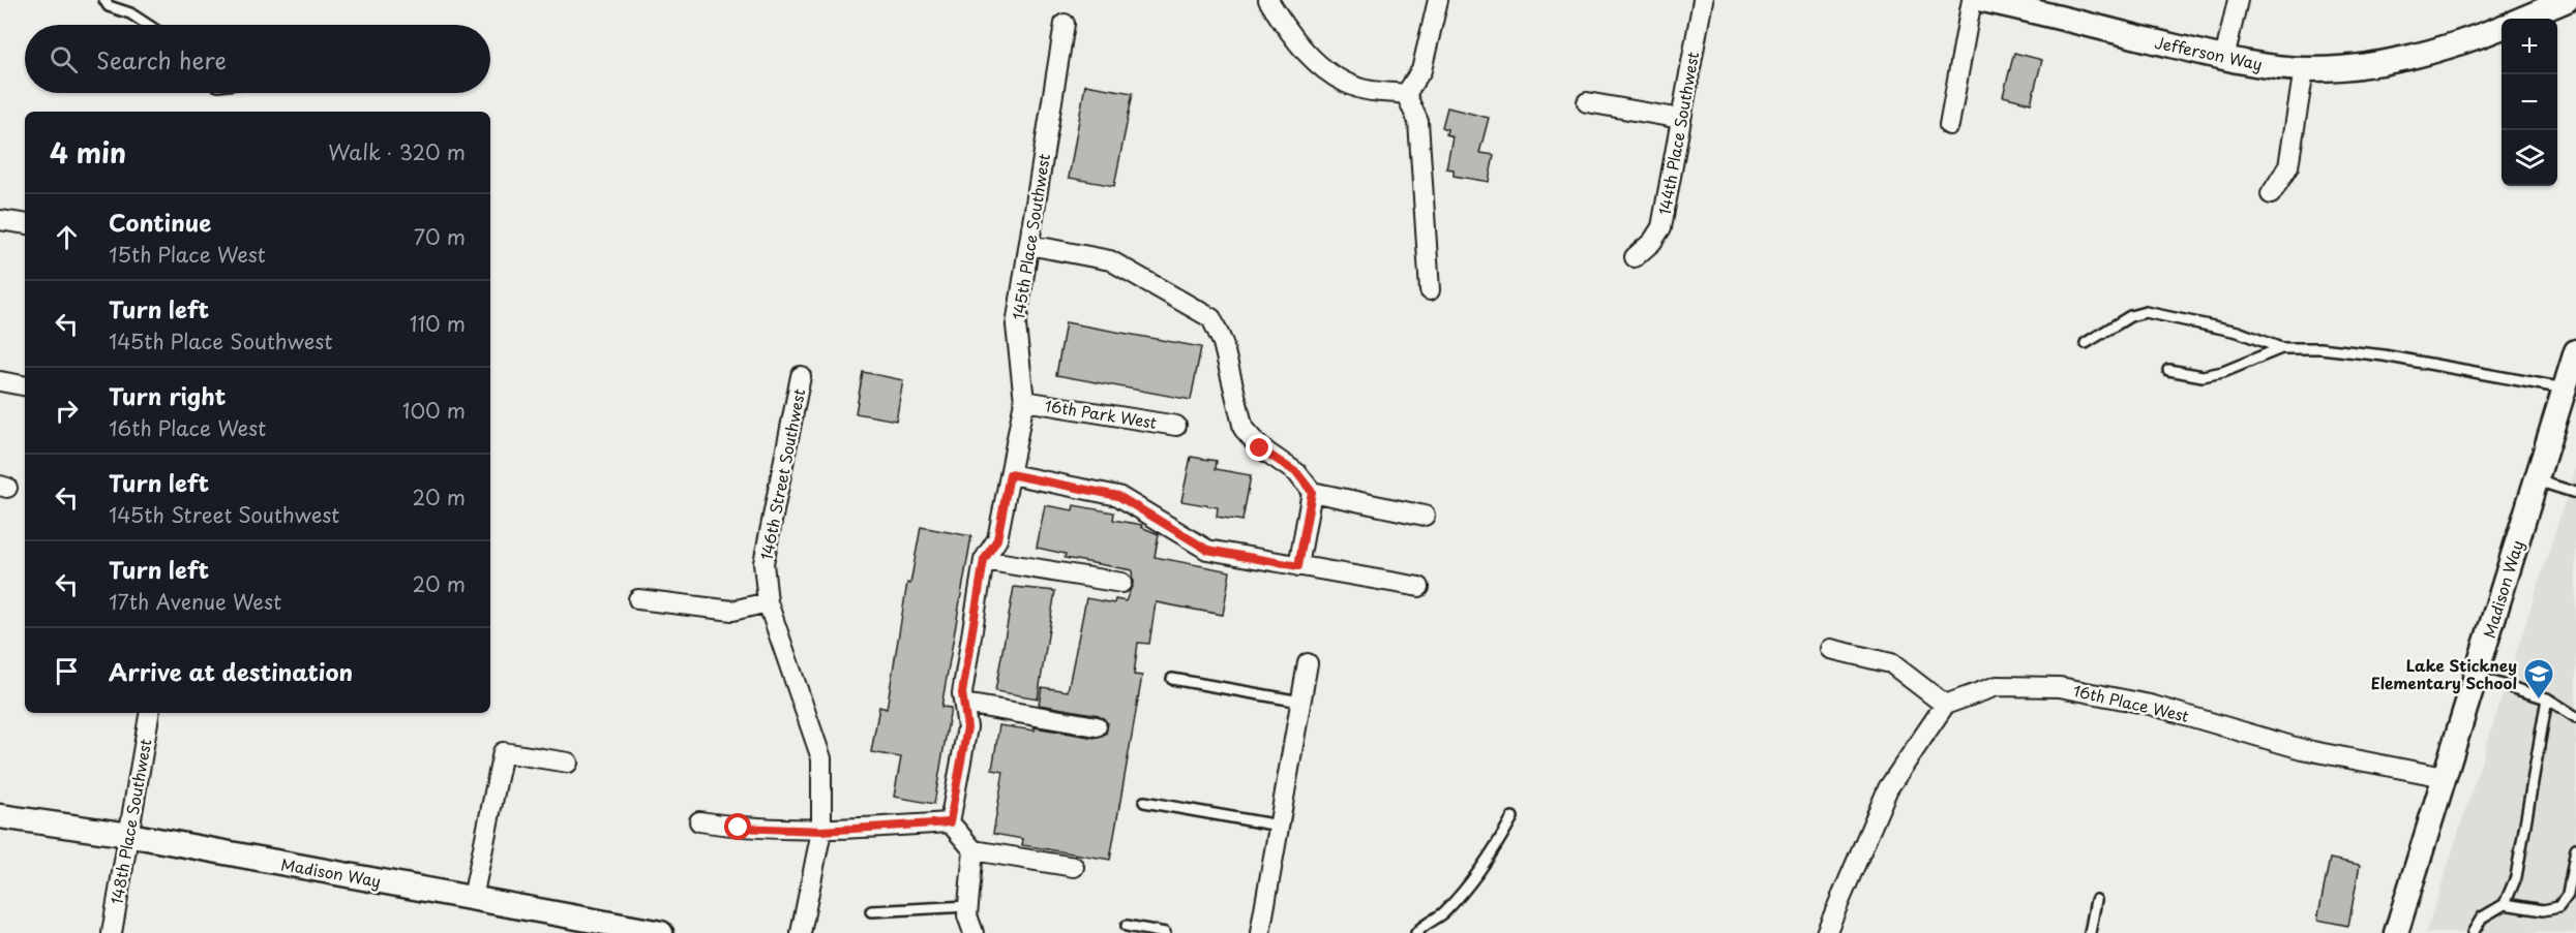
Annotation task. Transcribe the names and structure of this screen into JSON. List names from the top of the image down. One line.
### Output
{"streets":{"street":["Jefferson Way","144th Place Southwest","145th Place Southwest","16th Park West","146th Street Southwest","Madison Way","16th Place West","148th Place Southwest"]},"crossings":[["145th Place Southwest","16th Park West"],["Madison Way","16th Place West"],["Madison Way","148th Place Southwest"]],"places":{"school or university":["Lake Stickney Elementary School"]},"page":{"map_buttons":["+","−"],"search":"Search here","heading":["4 min","Walk · 320 m"],"list":[["Continue","15th Place West","70 m"],["Turn left","145th Place Southwest","110 m"],["Turn right","16th Place West","100 m"],["Turn left","145th Street Southwest","20 m"],["Turn left","17th Avenue West","20 m"],"Arrive at destination"]}}
